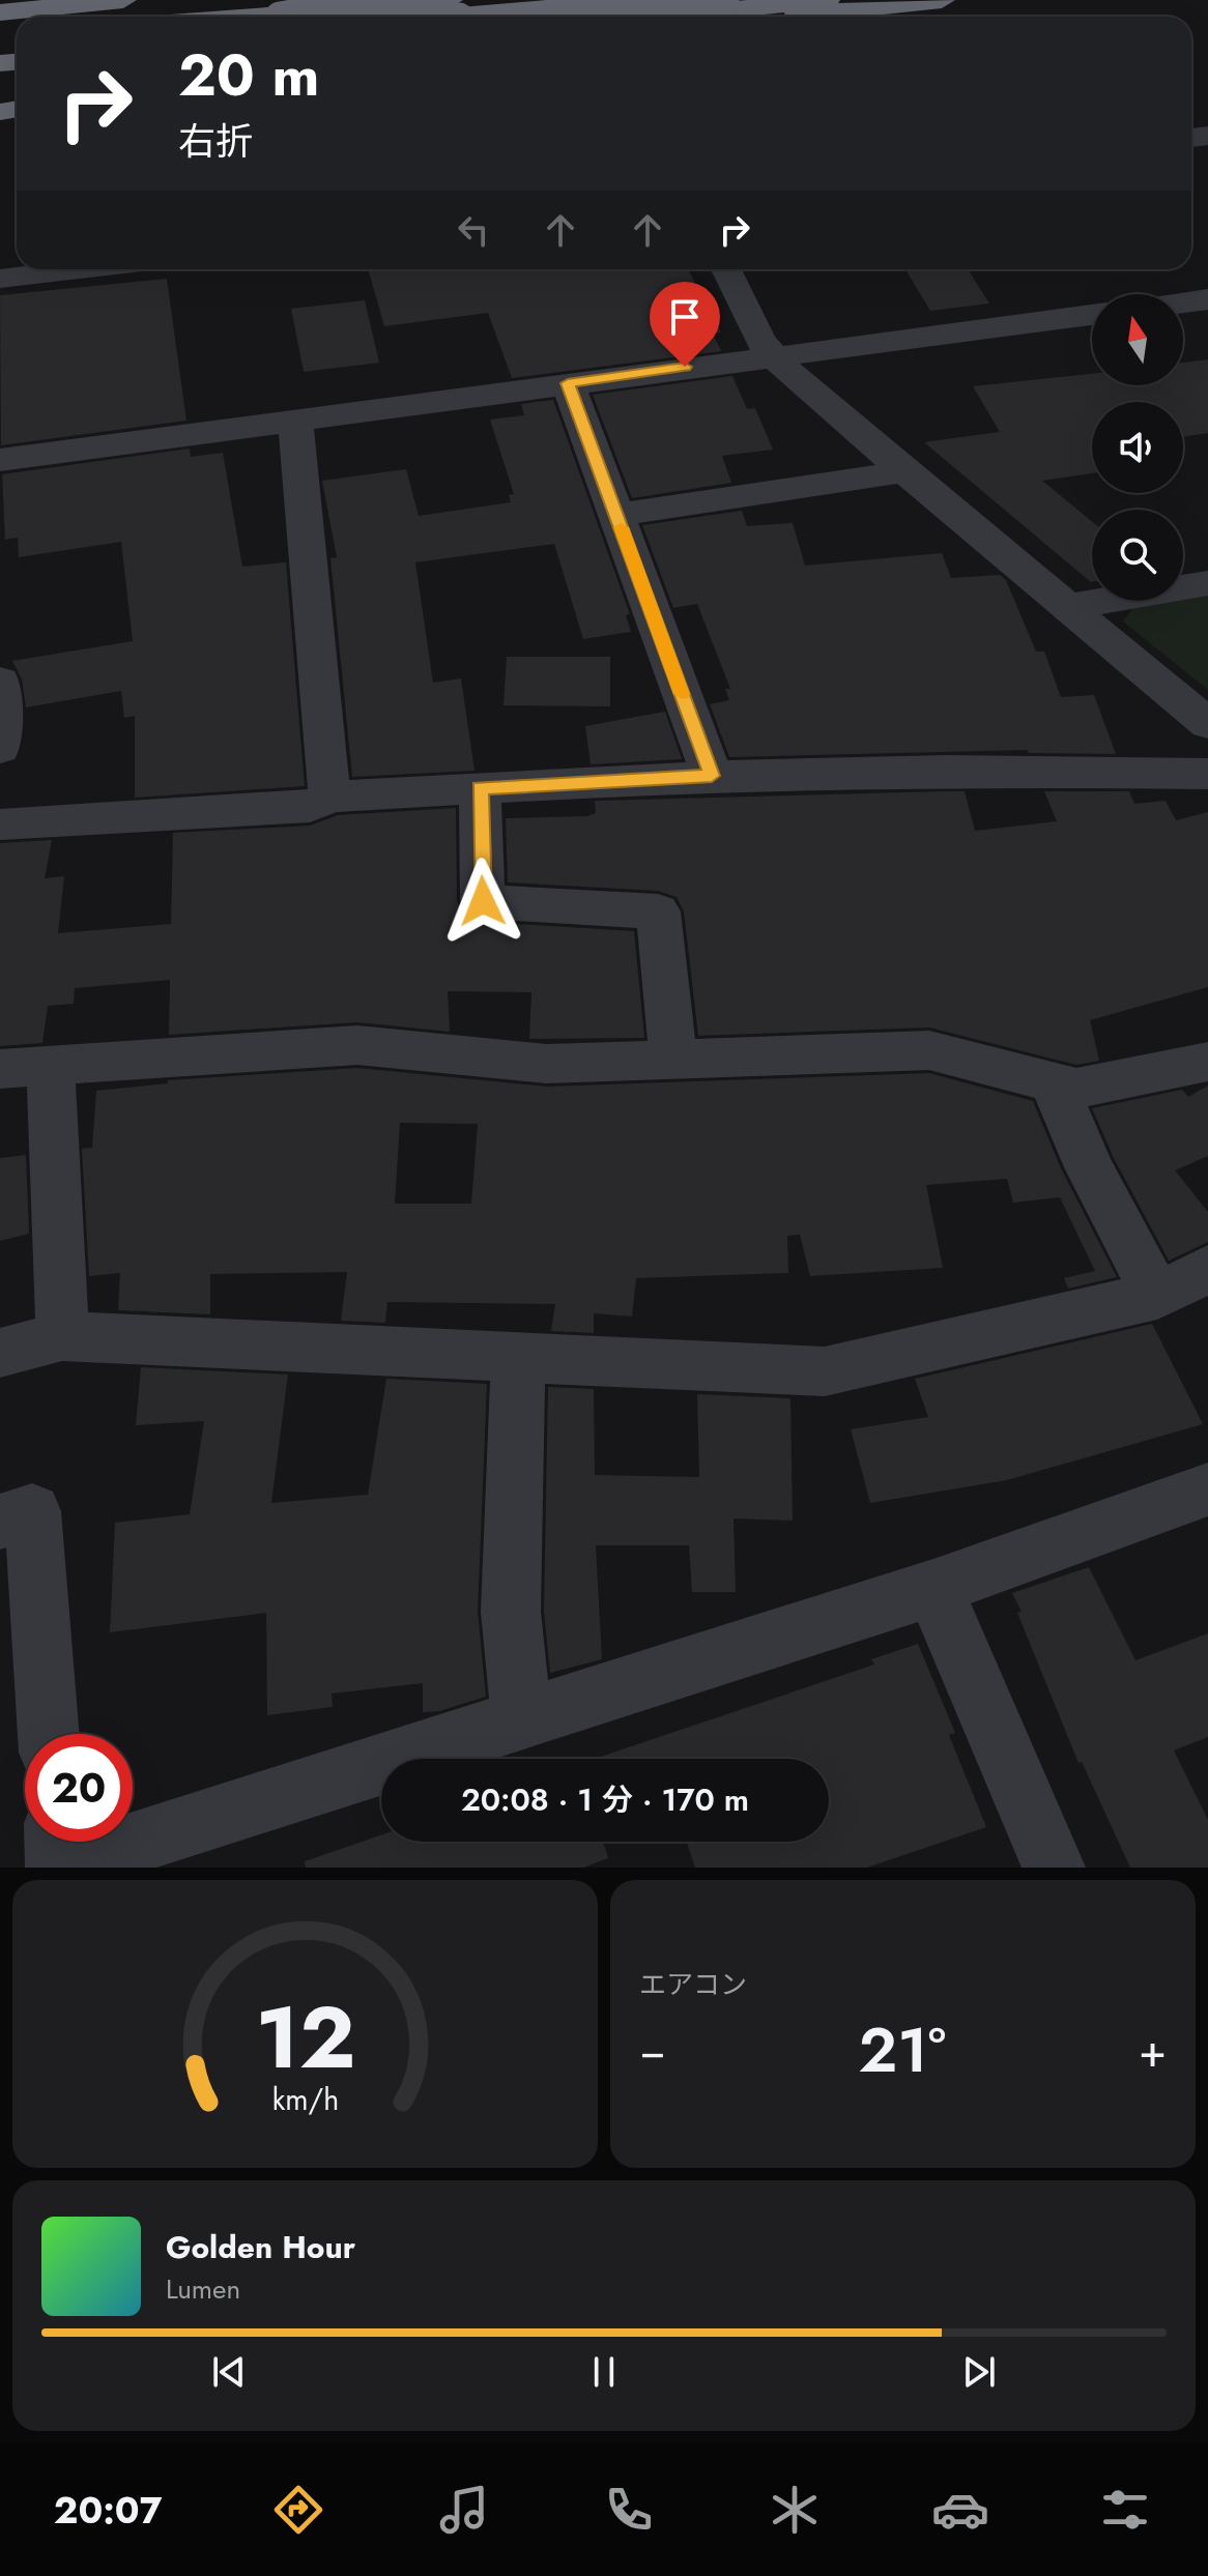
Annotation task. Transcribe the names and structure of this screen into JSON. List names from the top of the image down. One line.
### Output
{"north":"top","page":{"turn":["20 m","右折"],"limit":"20","trip":"20:08 · 1 分 · 170 m","tile":"エアコン","heat":["−","21°","+"],"song":["Golden Hour","Lumen"],"tabs":"20:07","gauge":["12","km/h"]}}
